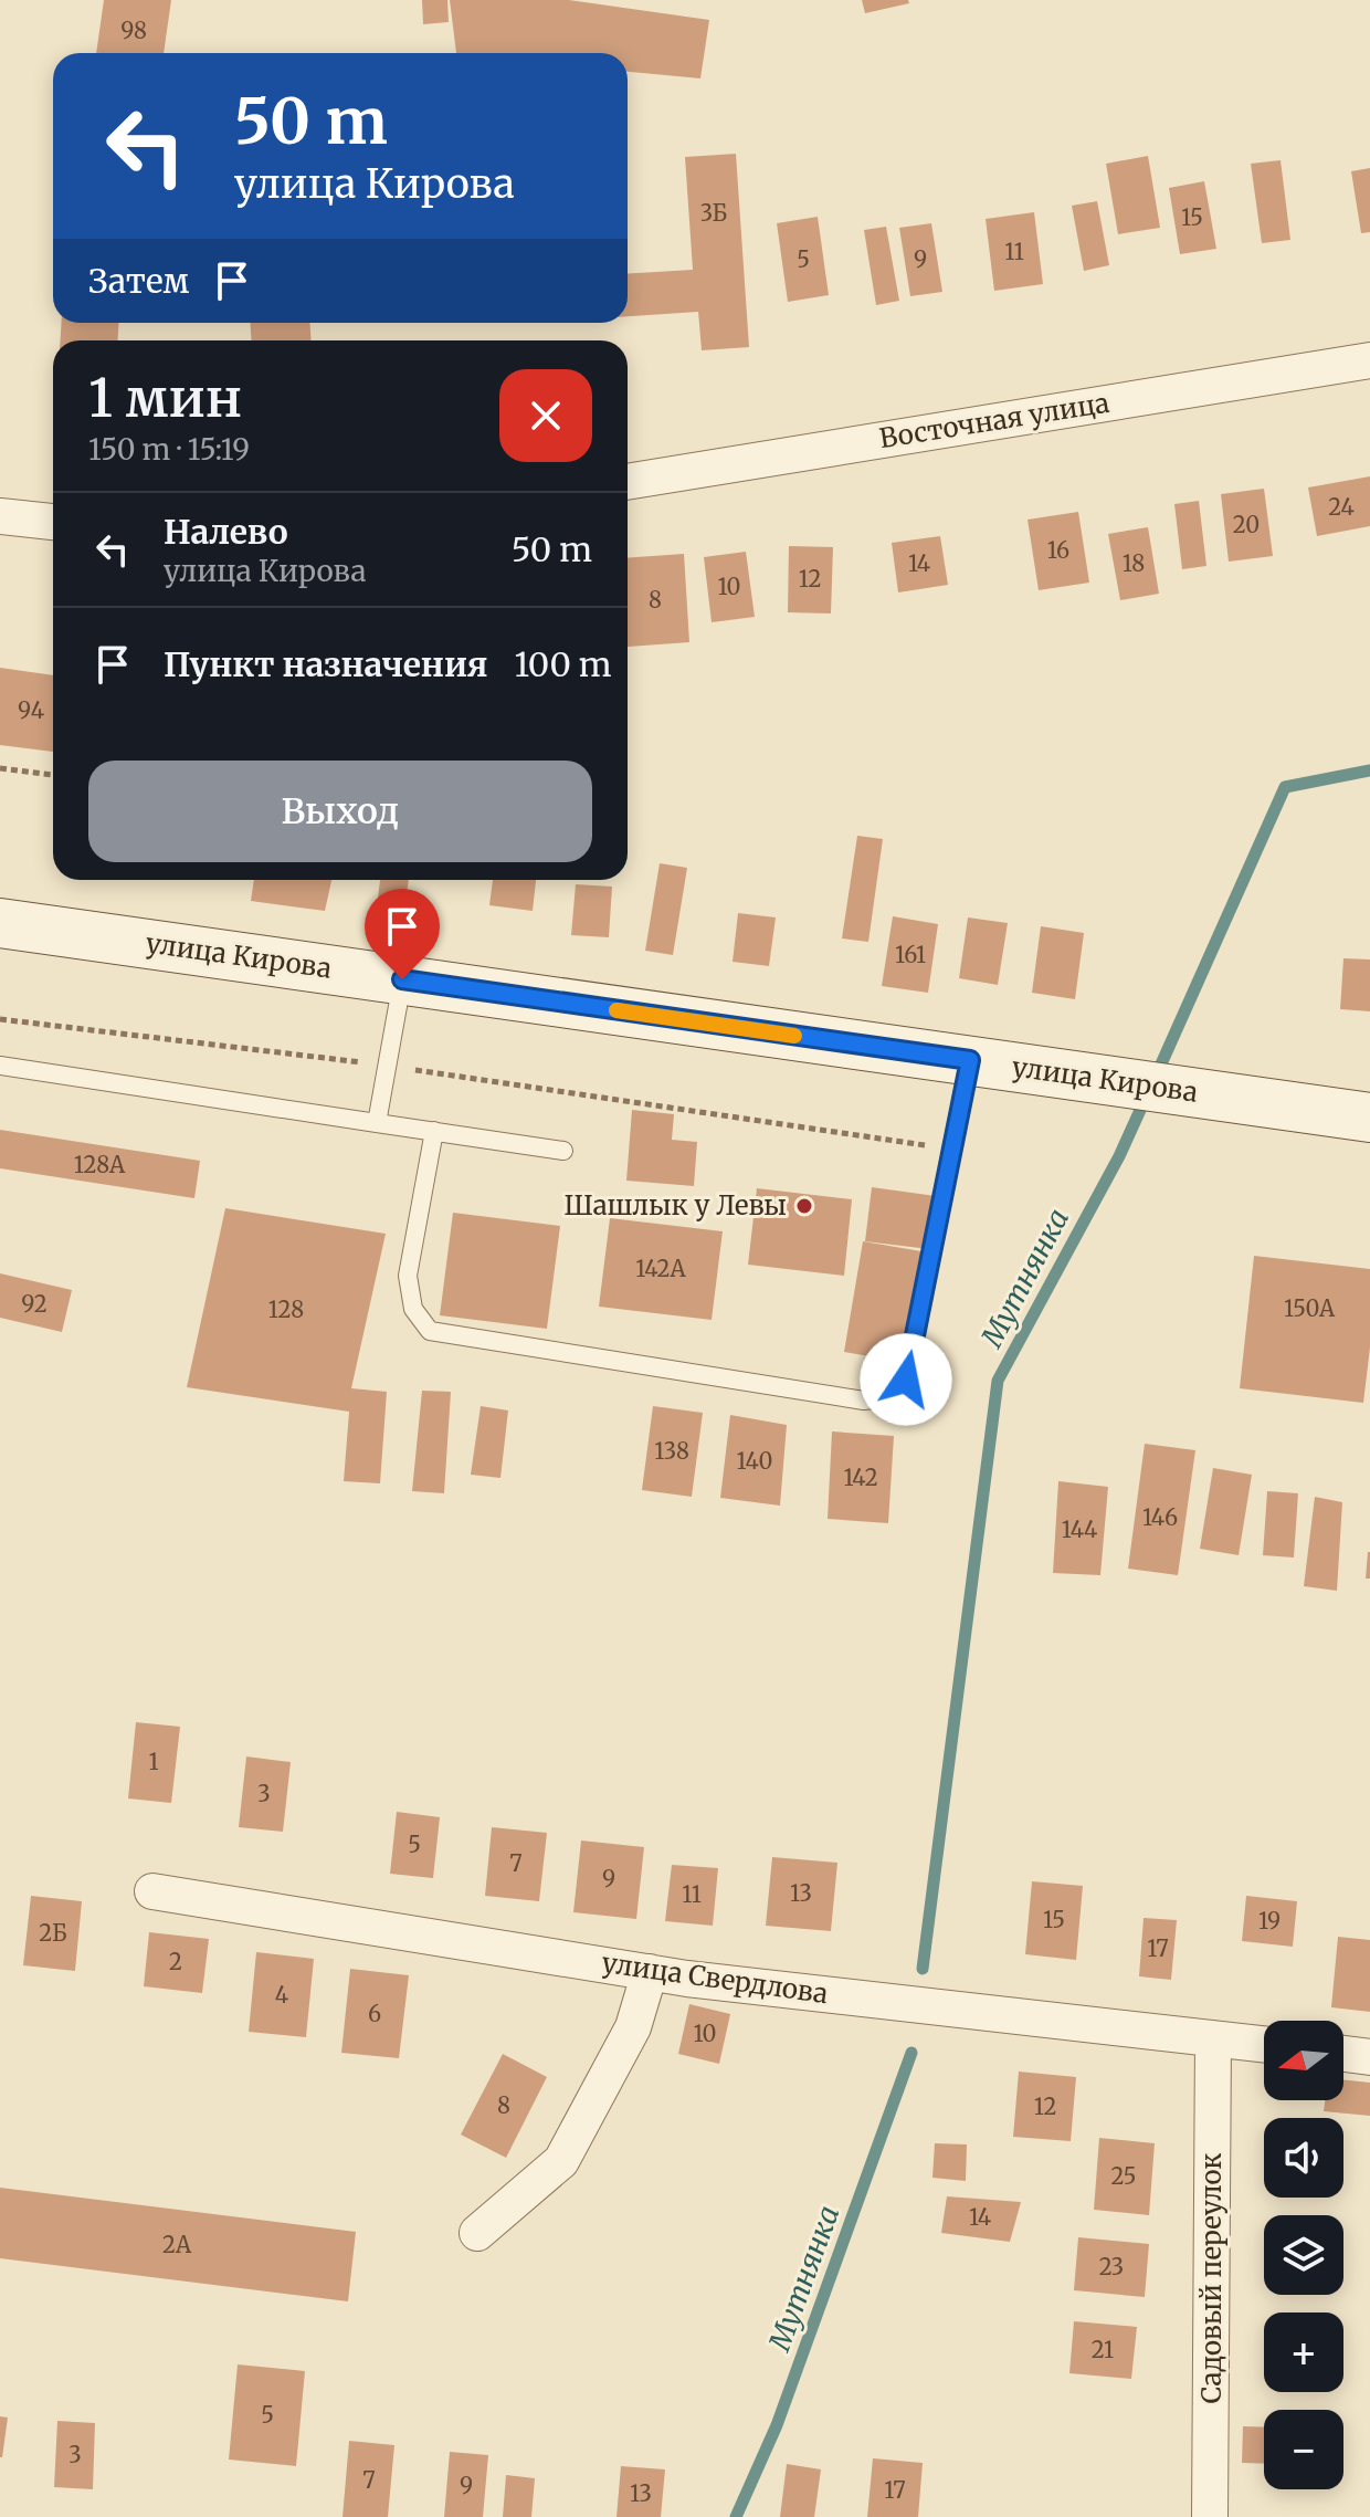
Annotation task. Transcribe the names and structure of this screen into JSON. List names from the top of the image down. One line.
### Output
{"streets":{"main road":["улица Кирова"],"street":["Восточная улица","улица Свердлова","Садовый переулок"]},"crossings":[["улица Свердлова","Садовый переулок"]],"water":["Мутнянка"],"places":["Шашлык у Левы"],"house_numbers":["98","3Б","15","11","5","9","24","20","16","14","18","12","10","8","94","161","128А","142А","92","150А","128","138","140","142","146","144","1","3","5","7","9","13","11","15","19","2Б","17","2","4","6","10","8","12","25","14","2А","23","21","5","3","7","9","17","13"],"north":"left","page":{"turn":["50 m","улица Кирова"],"then":"Затем","heading":["1 мин","150 m · 15:19"],"list":[{"name":"Налево","note":"улица Кирова","value":"50 m"},{"name":"Пункт назначения","value":"100 m"}],"buttons":"Выход","map_buttons":["+","−"]}}
